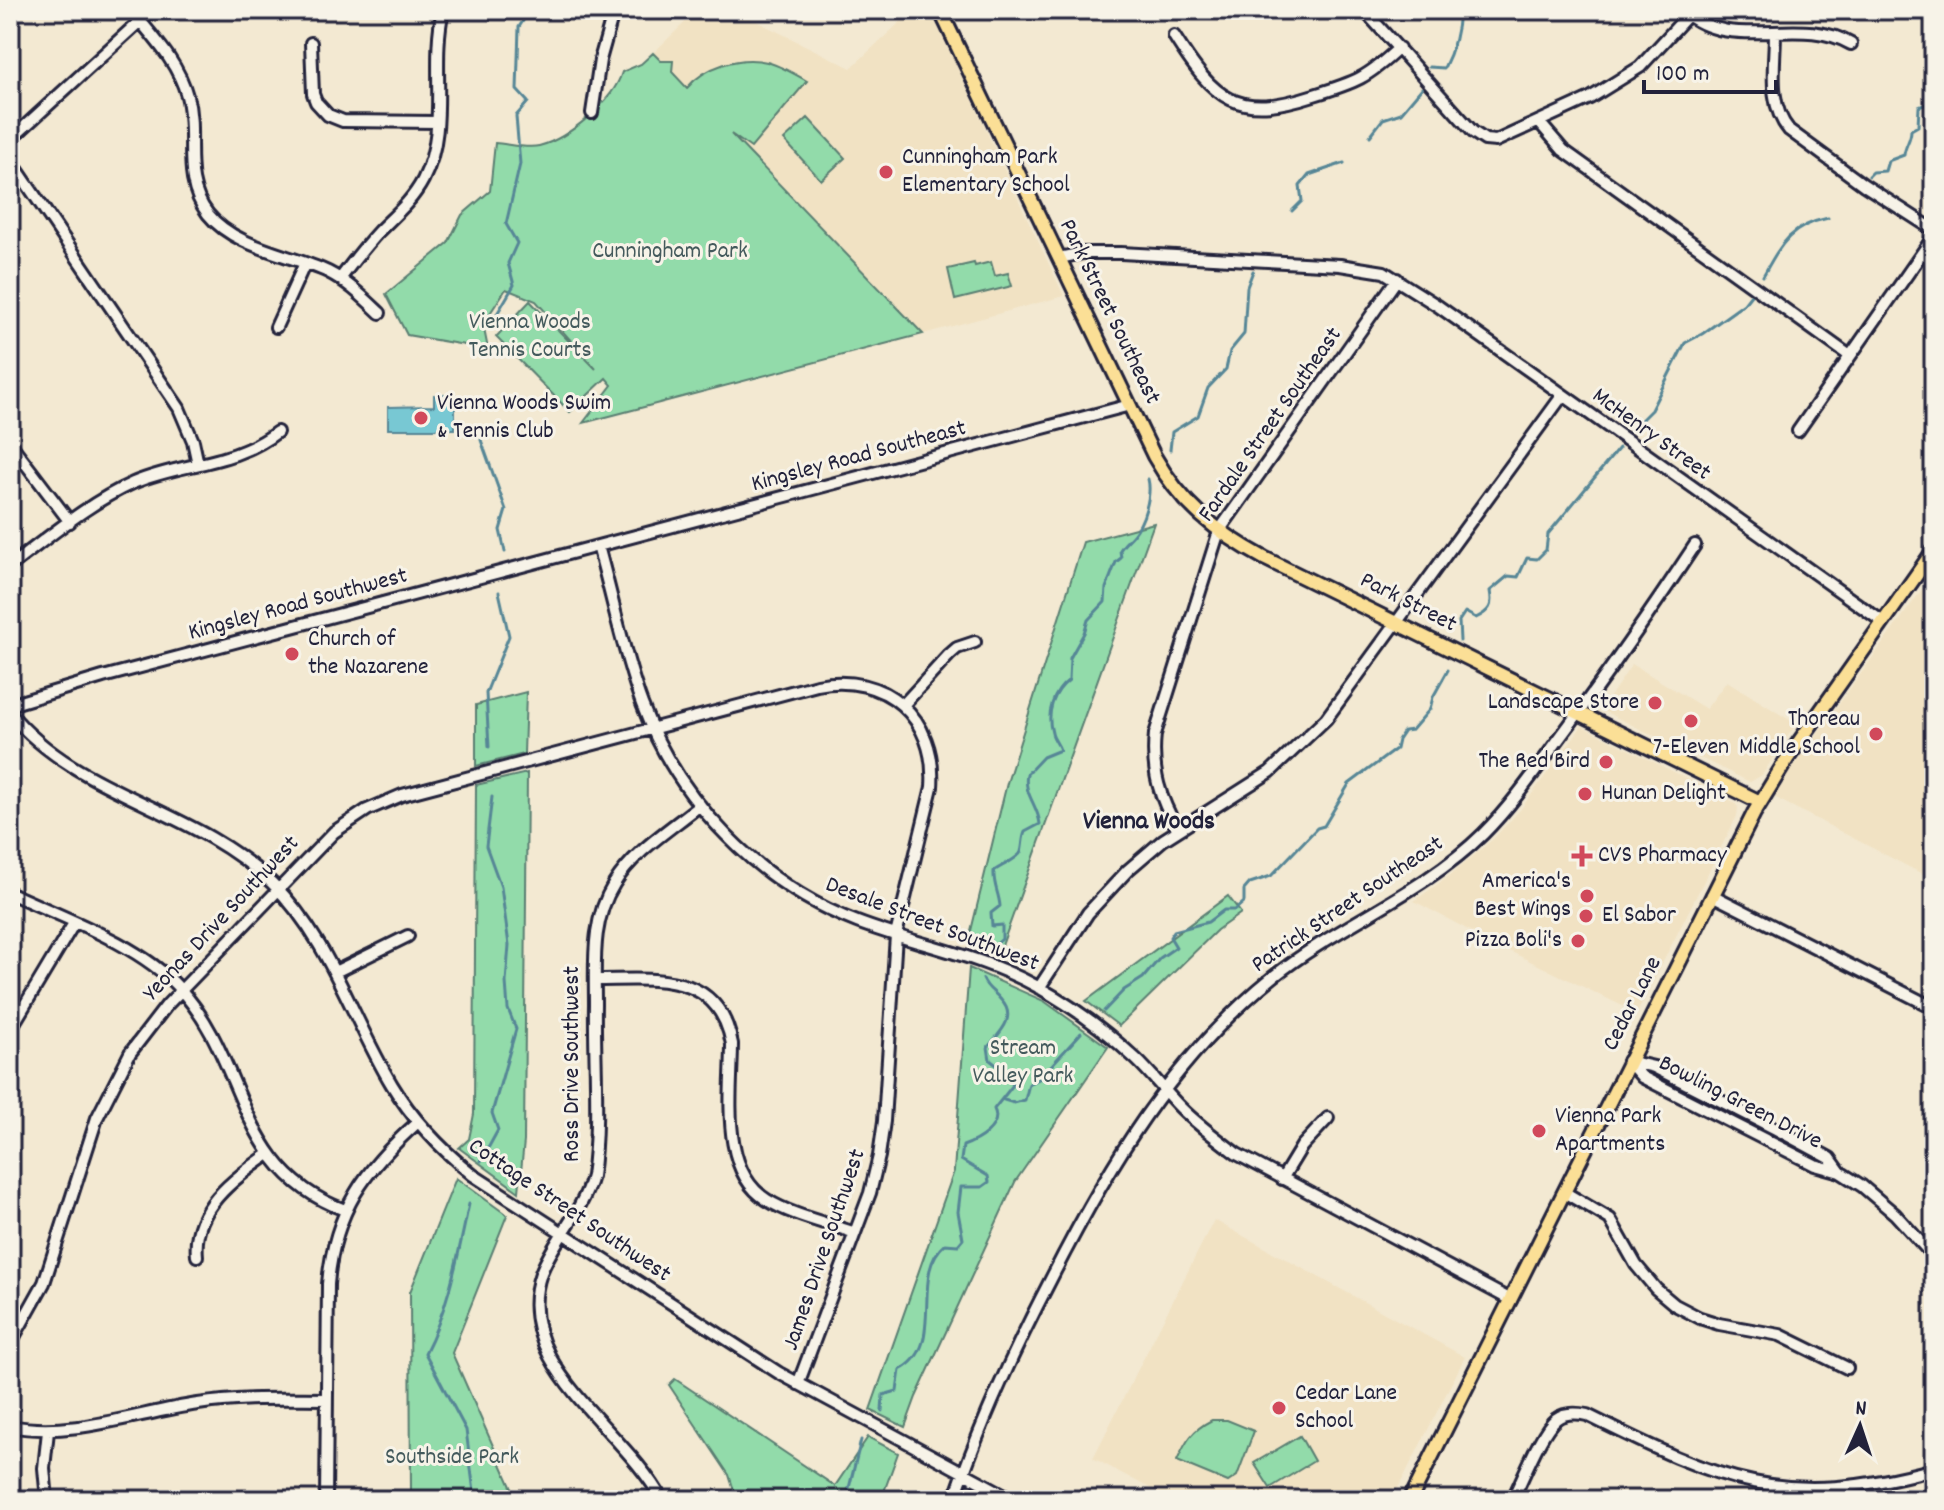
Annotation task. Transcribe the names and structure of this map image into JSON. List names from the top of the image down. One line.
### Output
{"streets":{"main road":["Park Street Southeast","Park Street","Cedar Lane"],"street":["Fardale Street Southeast","McHenry Street","Kingsley Road Southeast","Kingsley Road Southwest","Patrick Street Southeast","Yeonas Drive Southwest","Desale Street Southwest","Ross Drive Southwest","Bowling Green Drive","Cottage Street Southwest","James Drive Southwest"]},"crossings":[["Park Street Southeast","Fardale Street Southeast"],["Park Street Southeast","McHenry Street"],["Park Street Southeast","Kingsley Road Southeast"],["Park Street Southeast","Park Street"],["Fardale Street Southeast","McHenry Street"],["Fardale Street Southeast","Park Street"],["McHenry Street","Cedar Lane"],["Kingsley Road Southeast","Kingsley Road Southwest"],["Kingsley Road Southeast","Desale Street Southwest"],["Park Street","Patrick Street Southeast"],["Kingsley Road Southwest","Desale Street Southwest"],["Patrick Street Southeast","Desale Street Southwest"],["Patrick Street Southeast","Cottage Street Southwest"],["Yeonas Drive Southwest","Desale Street Southwest"],["Yeonas Drive Southwest","Cottage Street Southwest"],["Yeonas Drive Southwest","James Drive Southwest"],["Desale Street Southwest","Cedar Lane"],["Desale Street Southwest","Ross Drive Southwest"],["Desale Street Southwest","James Drive Southwest"],["Cedar Lane","Bowling Green Drive"],["Ross Drive Southwest","Cottage Street Southwest"],["Cottage Street Southwest","James Drive Southwest"]],"districts":["Vienna Woods"],"parks":["Cunningham Park","Vienna Woods Tennis Courts","Stream Valley Park","Southside Park"],"places":{"other":["Cunningham Park Elementary School","Vienna Woods Swim & Tennis Club","Church of the Nazarene","Landscape Store","7-Eleven","Thoreau Middle School","The Red Bird","Hunan Delight","America's Best Wings","El Sabor","Pizza Boli's","Vienna Park Apartments","Cedar Lane School"],"health":["CVS Pharmacy"]},"scale_bar":"100 m","north":"top"}
